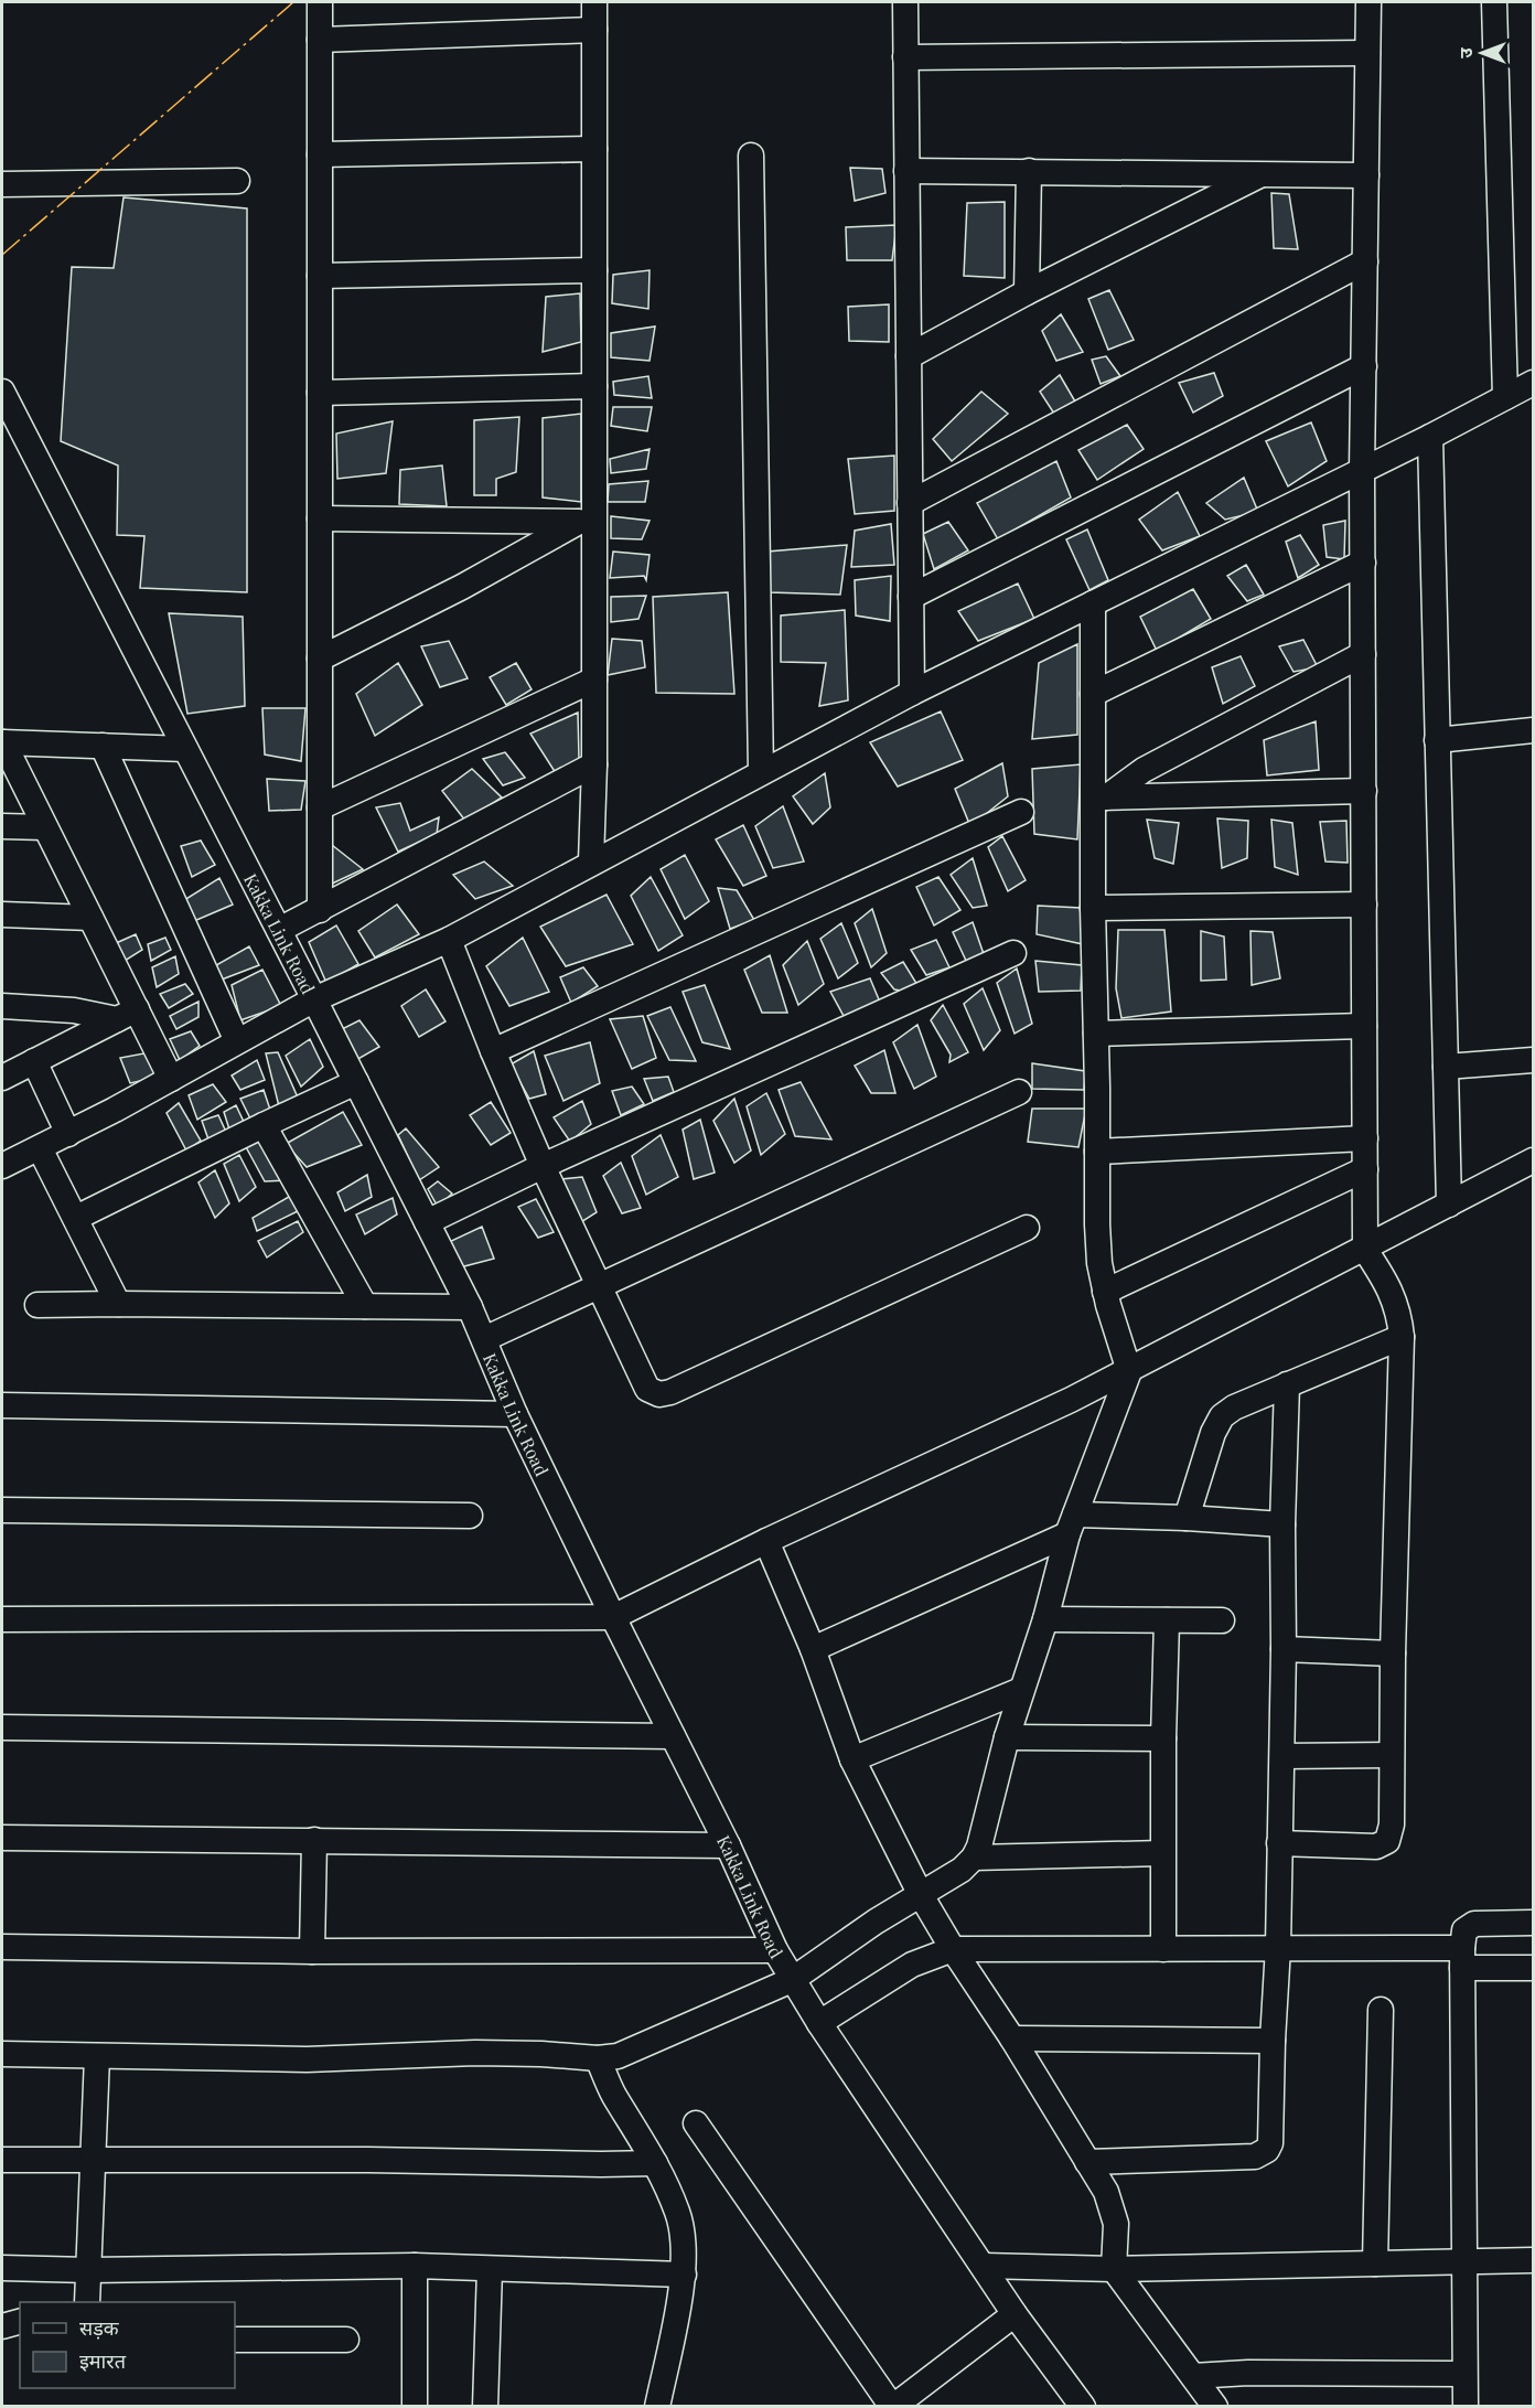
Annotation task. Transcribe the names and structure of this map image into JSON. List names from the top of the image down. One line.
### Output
{"streets":{"street":["Kakka Link Road"]},"legend":["सड़क","इमारत"],"north":"left"}
